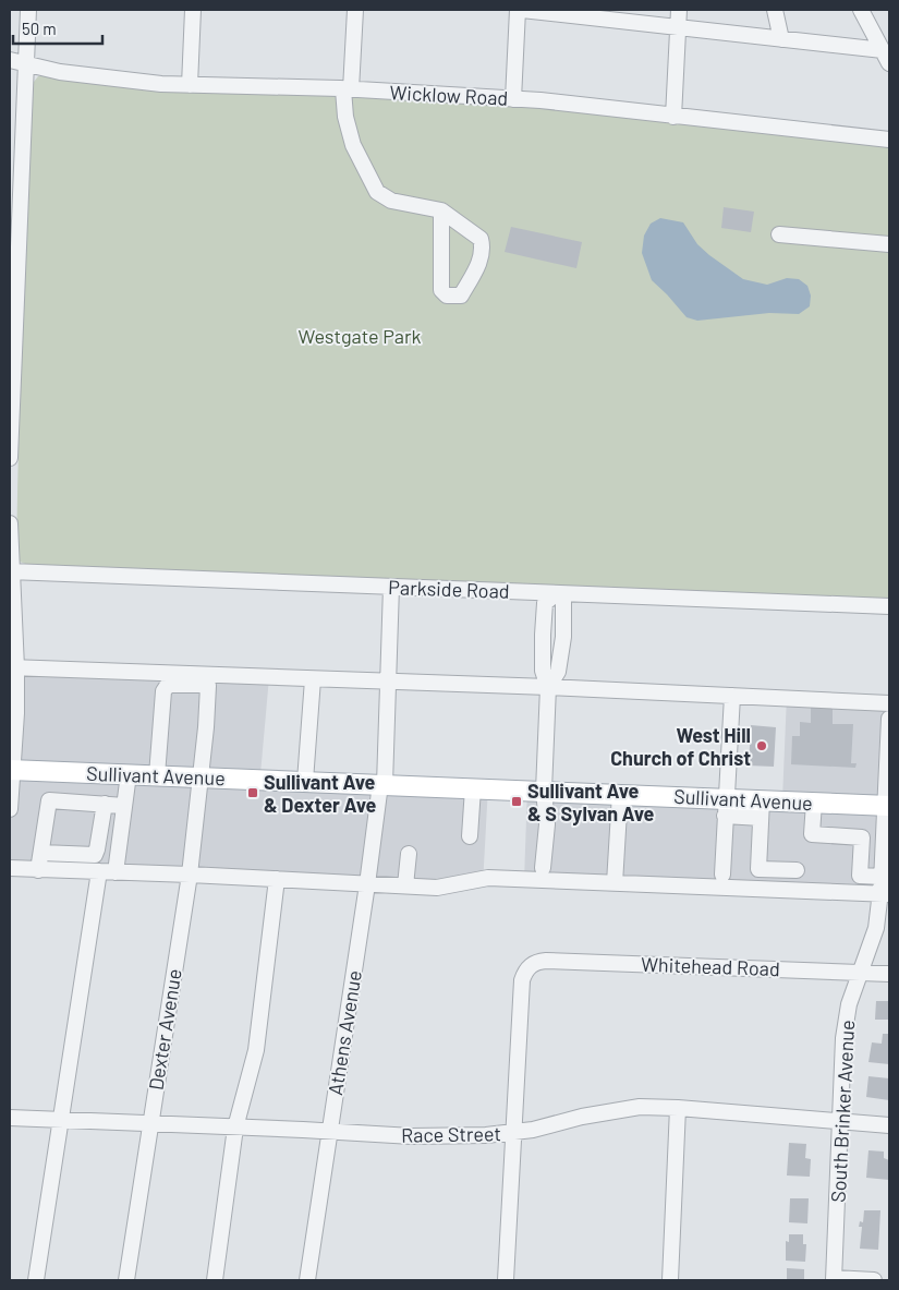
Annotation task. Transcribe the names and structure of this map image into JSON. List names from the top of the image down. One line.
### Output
{"streets":{"main road":["Sullivant Avenue"],"street":["Wicklow Road","Parkside Road","Whitehead Road","Dexter Avenue","Athens Avenue","South Brinker Avenue","Race Street"]},"crossings":[["Parkside Road","Athens Avenue"],["Sullivant Avenue","Dexter Avenue"],["Sullivant Avenue","Athens Avenue"],["Sullivant Avenue","South Brinker Avenue"],["Whitehead Road","South Brinker Avenue"],["Whitehead Road","Race Street"],["Dexter Avenue","Race Street"],["Athens Avenue","Race Street"],["South Brinker Avenue","Race Street"]],"parks":["Westgate Park"],"places":{"other":["West Hill Church of Christ"],"transit":["Sullivant Ave & Dexter Ave","Sullivant Ave & S Sylvan Ave"]},"scale_bar":"50 m"}
